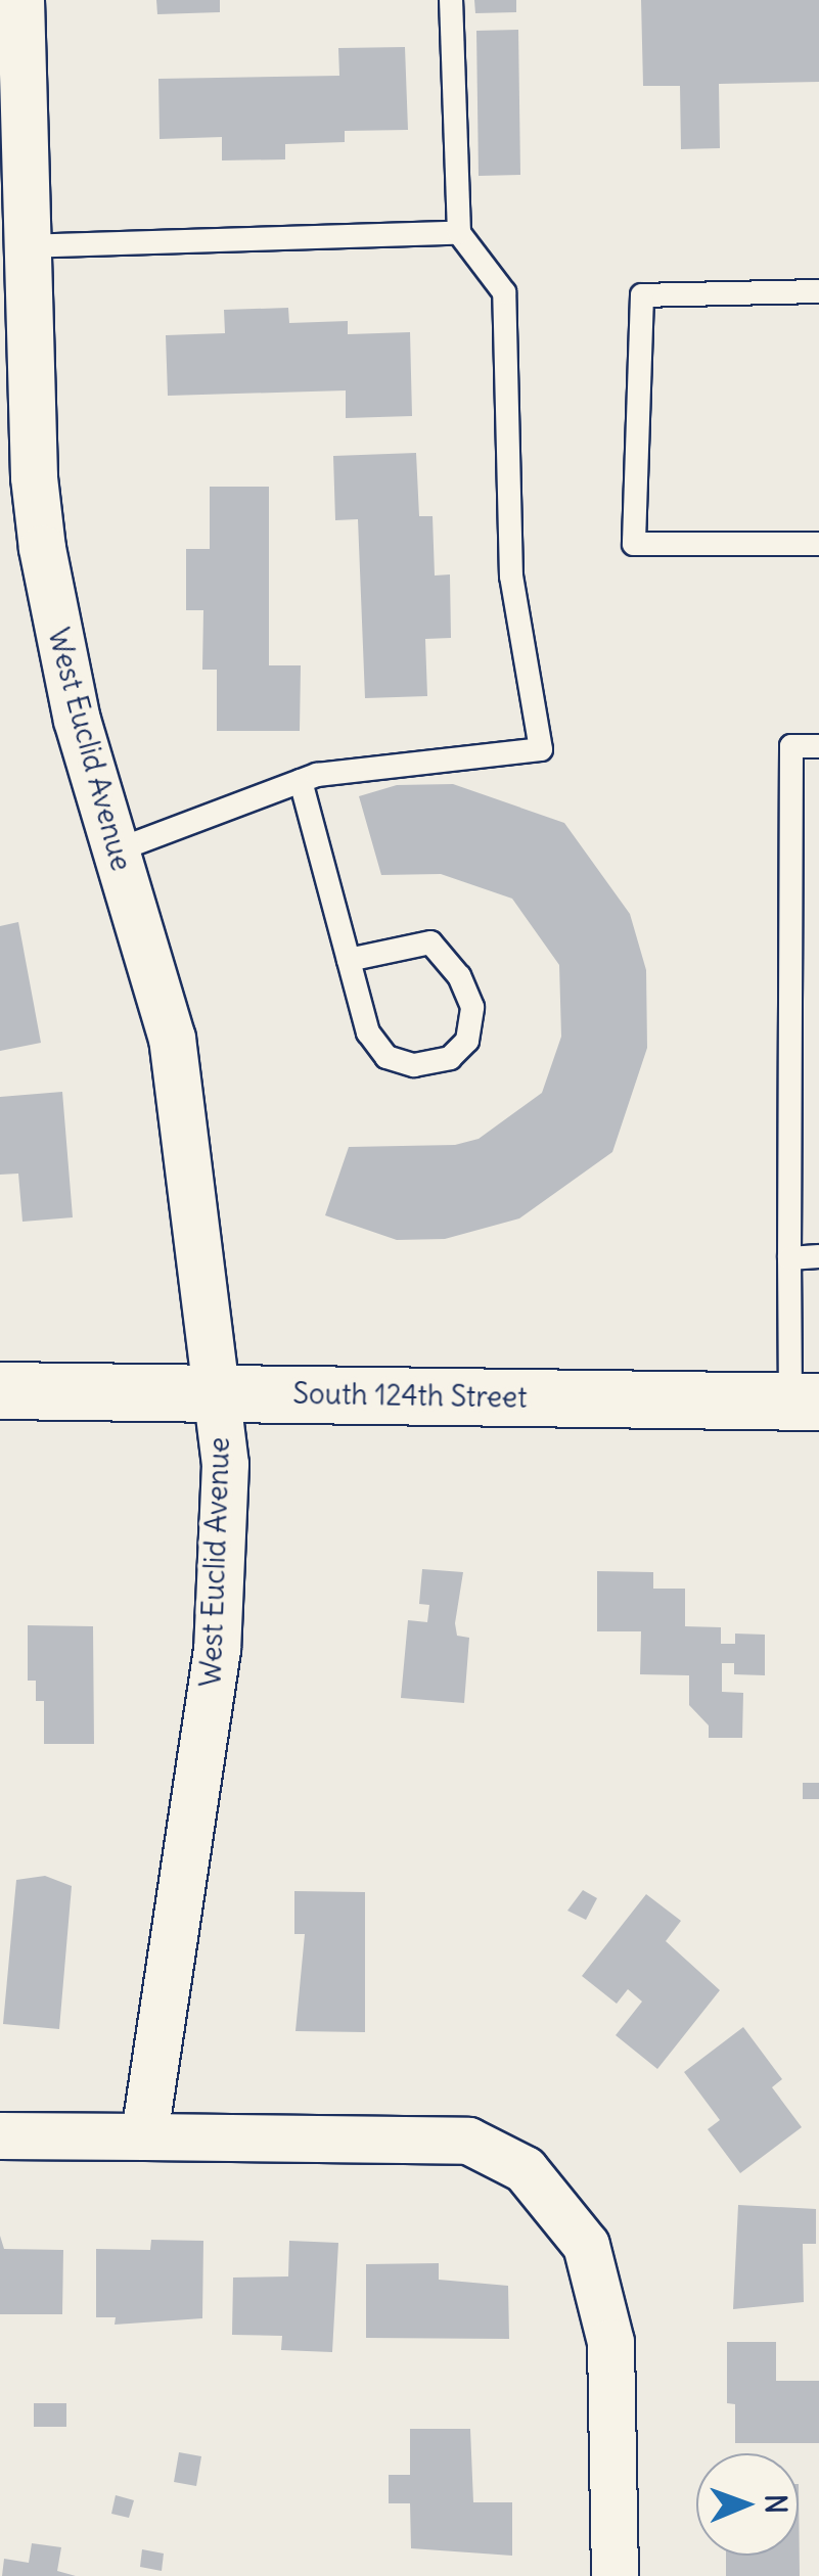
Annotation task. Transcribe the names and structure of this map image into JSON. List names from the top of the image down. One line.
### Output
{"streets":{"street":["West Euclid Avenue","South 124th Street"]},"crossings":[["West Euclid Avenue","South 124th Street"]],"north":"right"}
